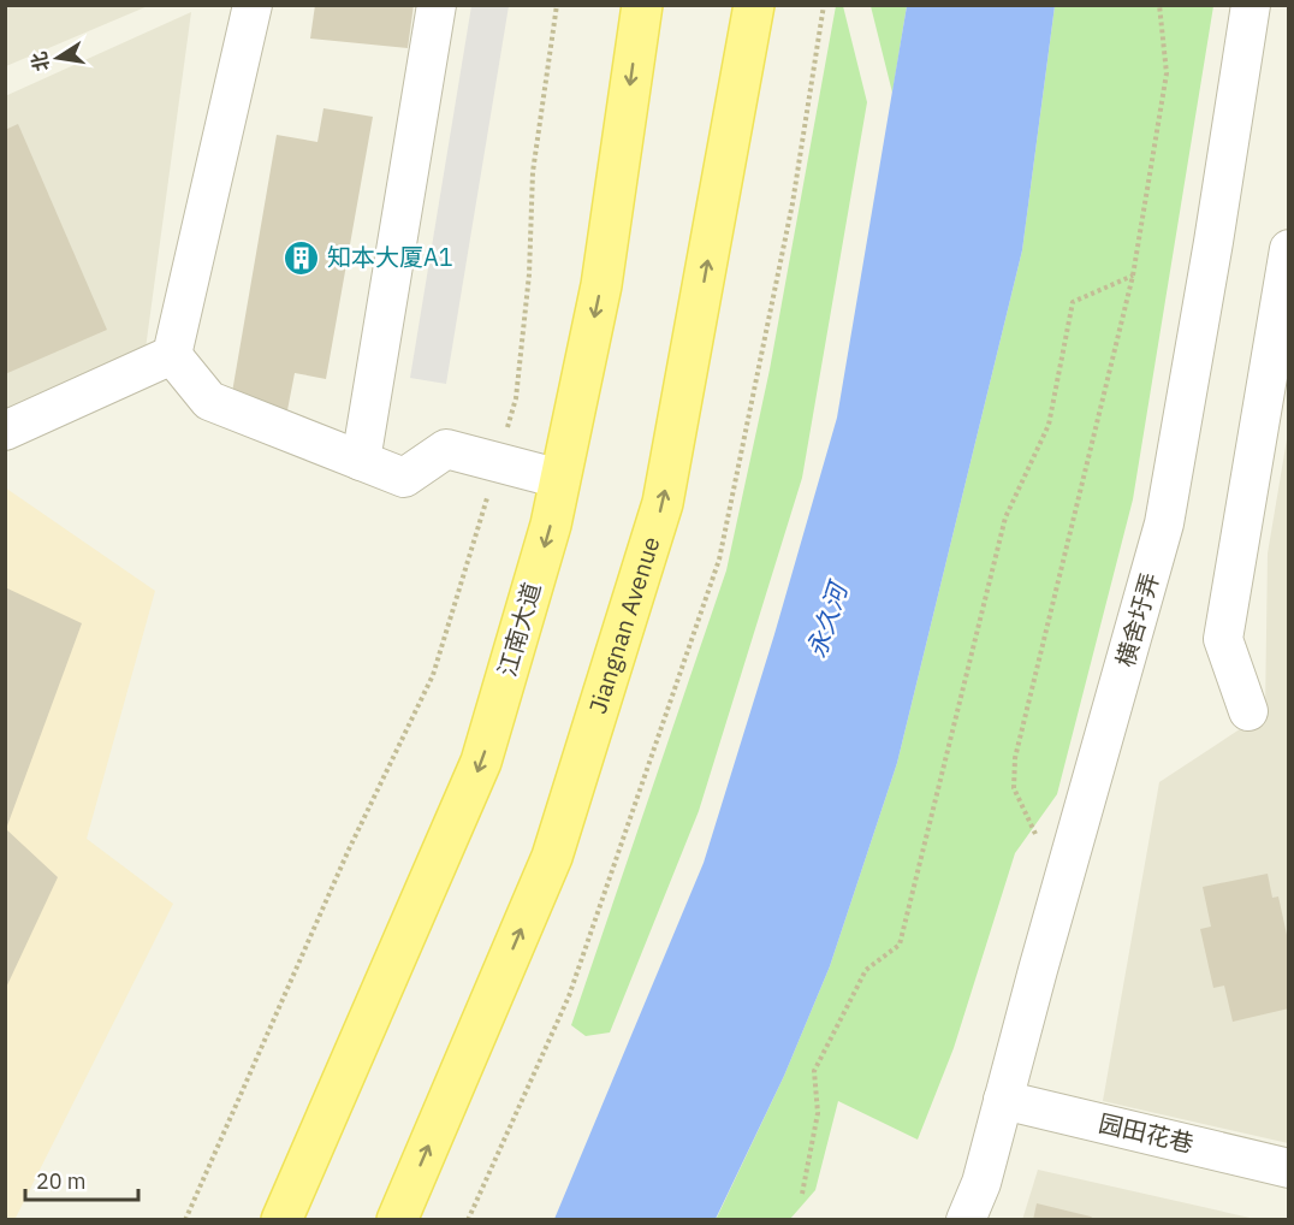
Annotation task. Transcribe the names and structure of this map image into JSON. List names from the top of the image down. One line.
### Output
{"streets":{"main road":["Jiangnan Avenue","江南大道"],"street":["横舍圩弄","园田花巷"]},"crossings":[["横舍圩弄","园田花巷"]],"one_way":["Jiangnan Avenue","江南大道"],"water":["永久河"],"places":{"building":["知本大厦A1"]},"scale_bar":"20 m","north":"left"}
